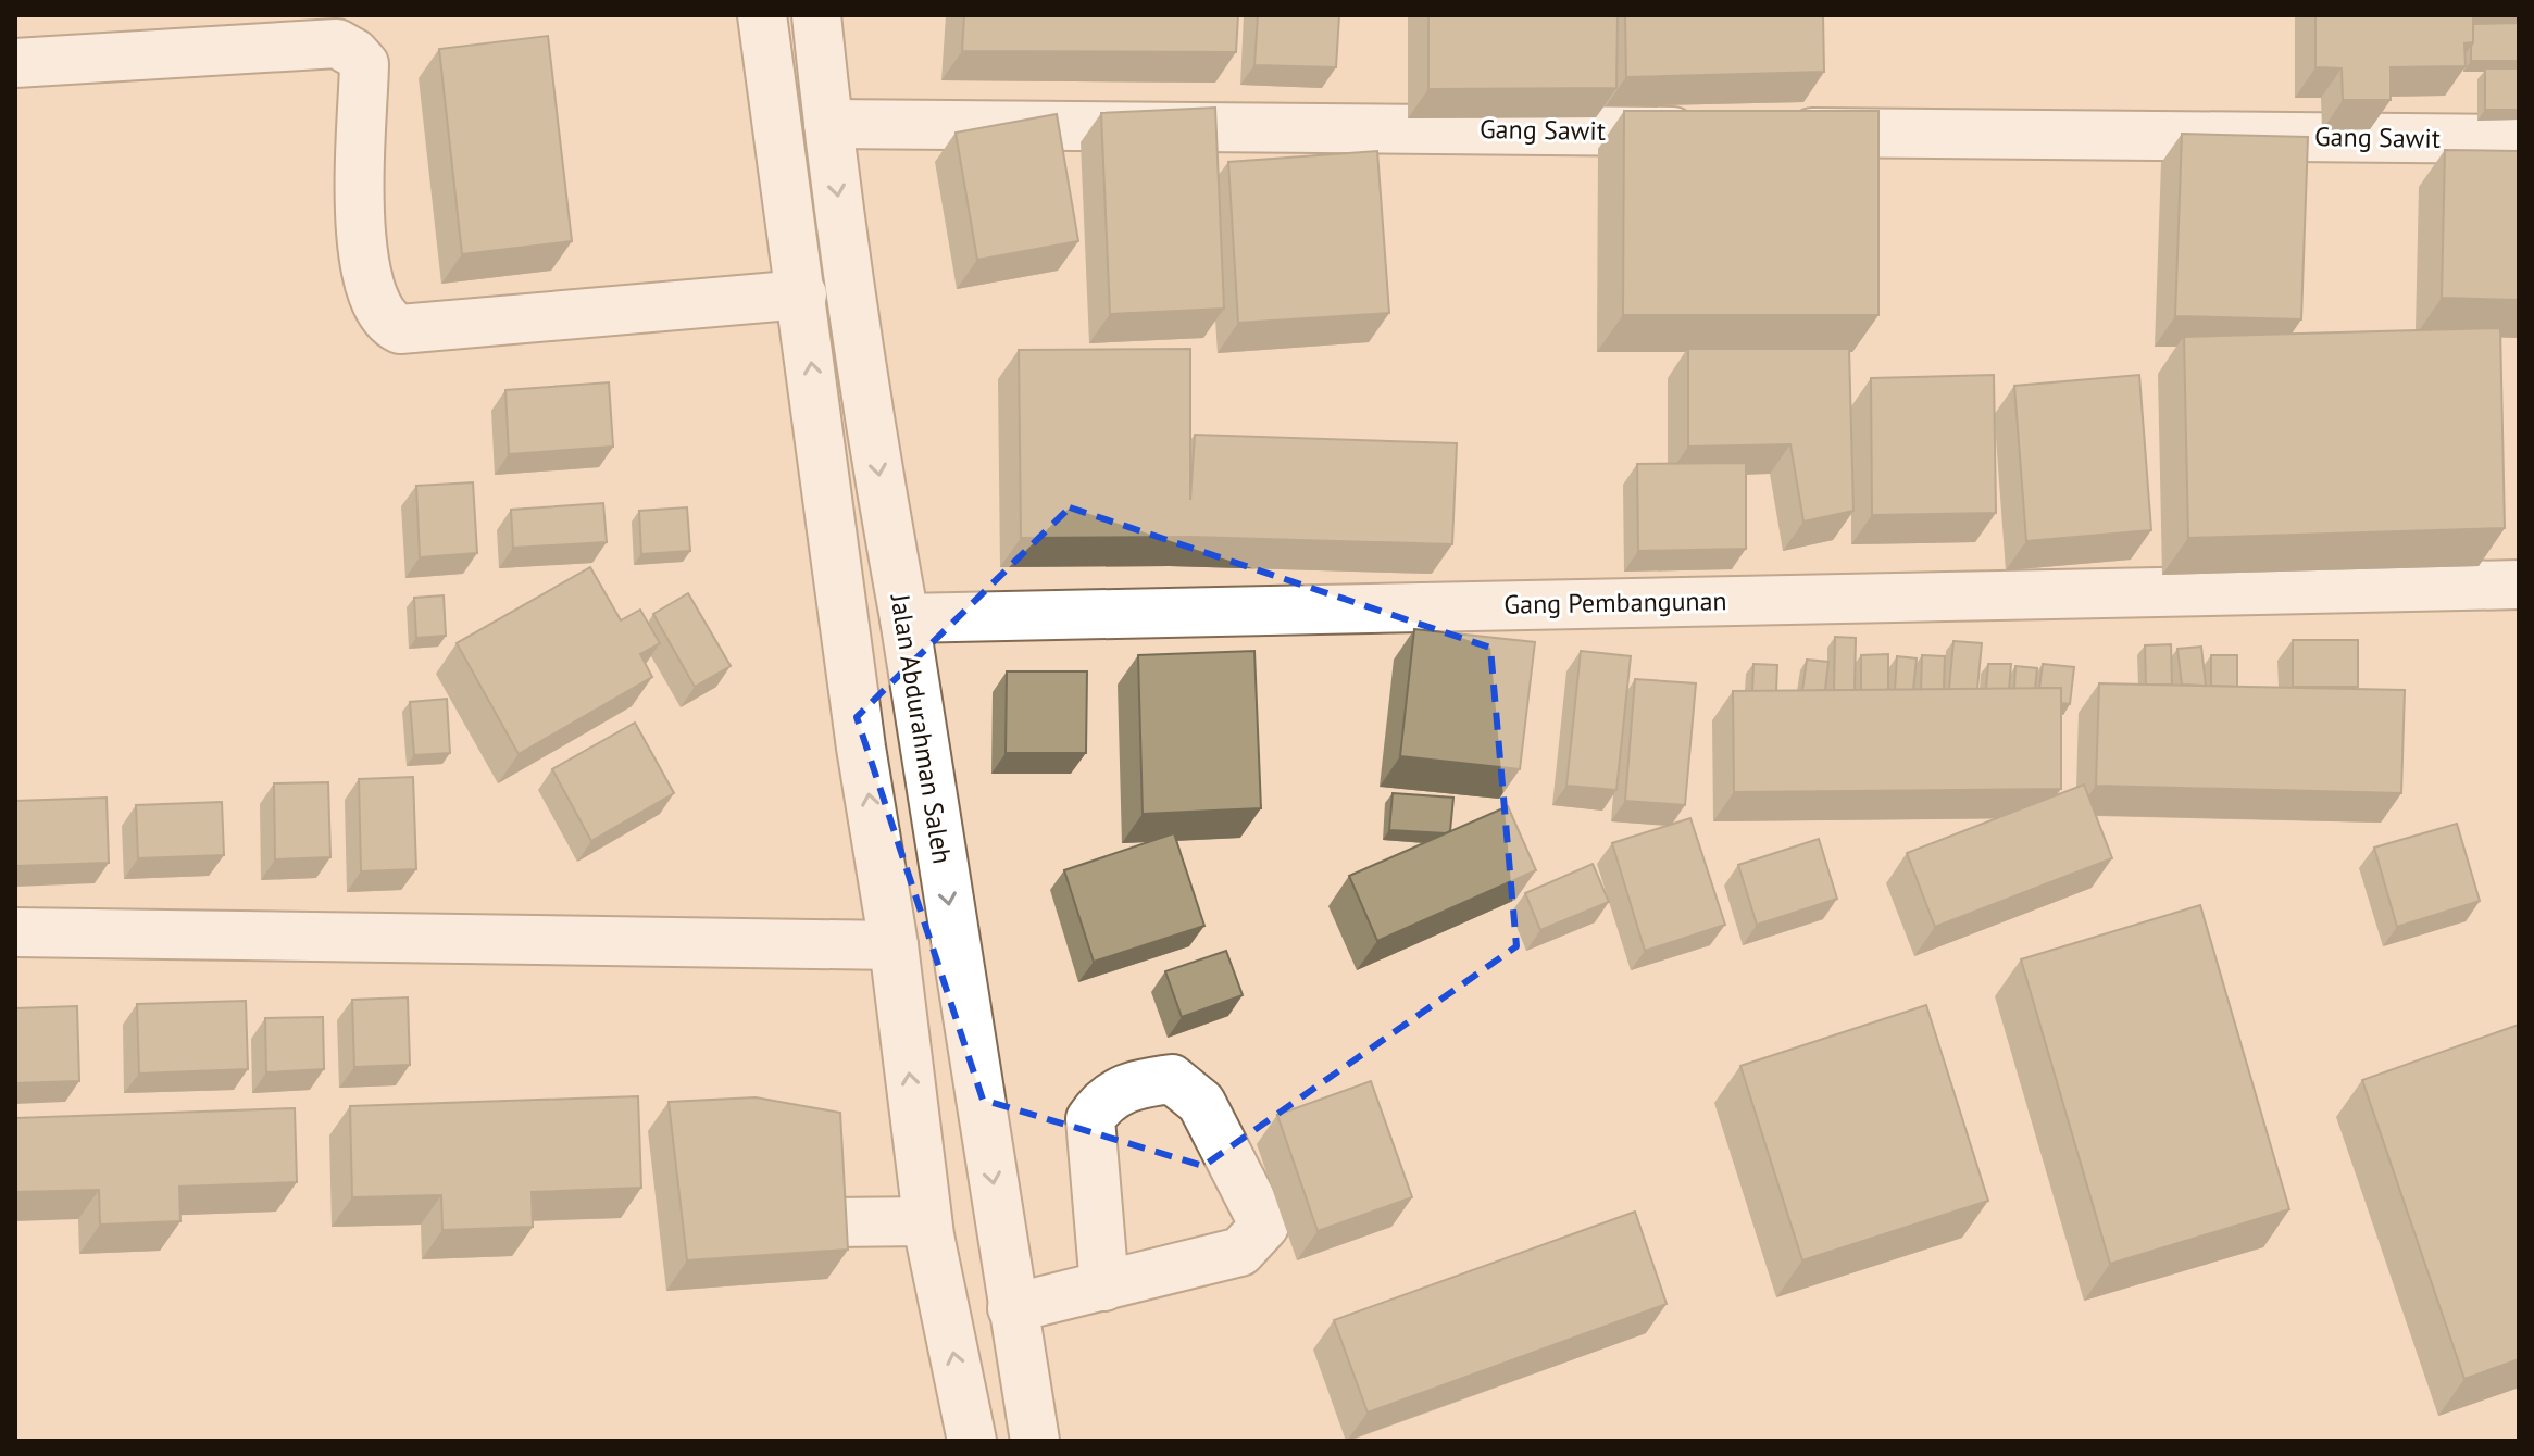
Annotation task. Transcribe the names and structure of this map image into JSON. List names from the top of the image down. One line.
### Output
{"streets":{"street":["Gang Sawit","Gang Pembangunan","Jalan Abdurahman Saleh"]},"crossings":[["Gang Sawit","Jalan Abdurahman Saleh"],["Gang Pembangunan","Jalan Abdurahman Saleh"]]}
